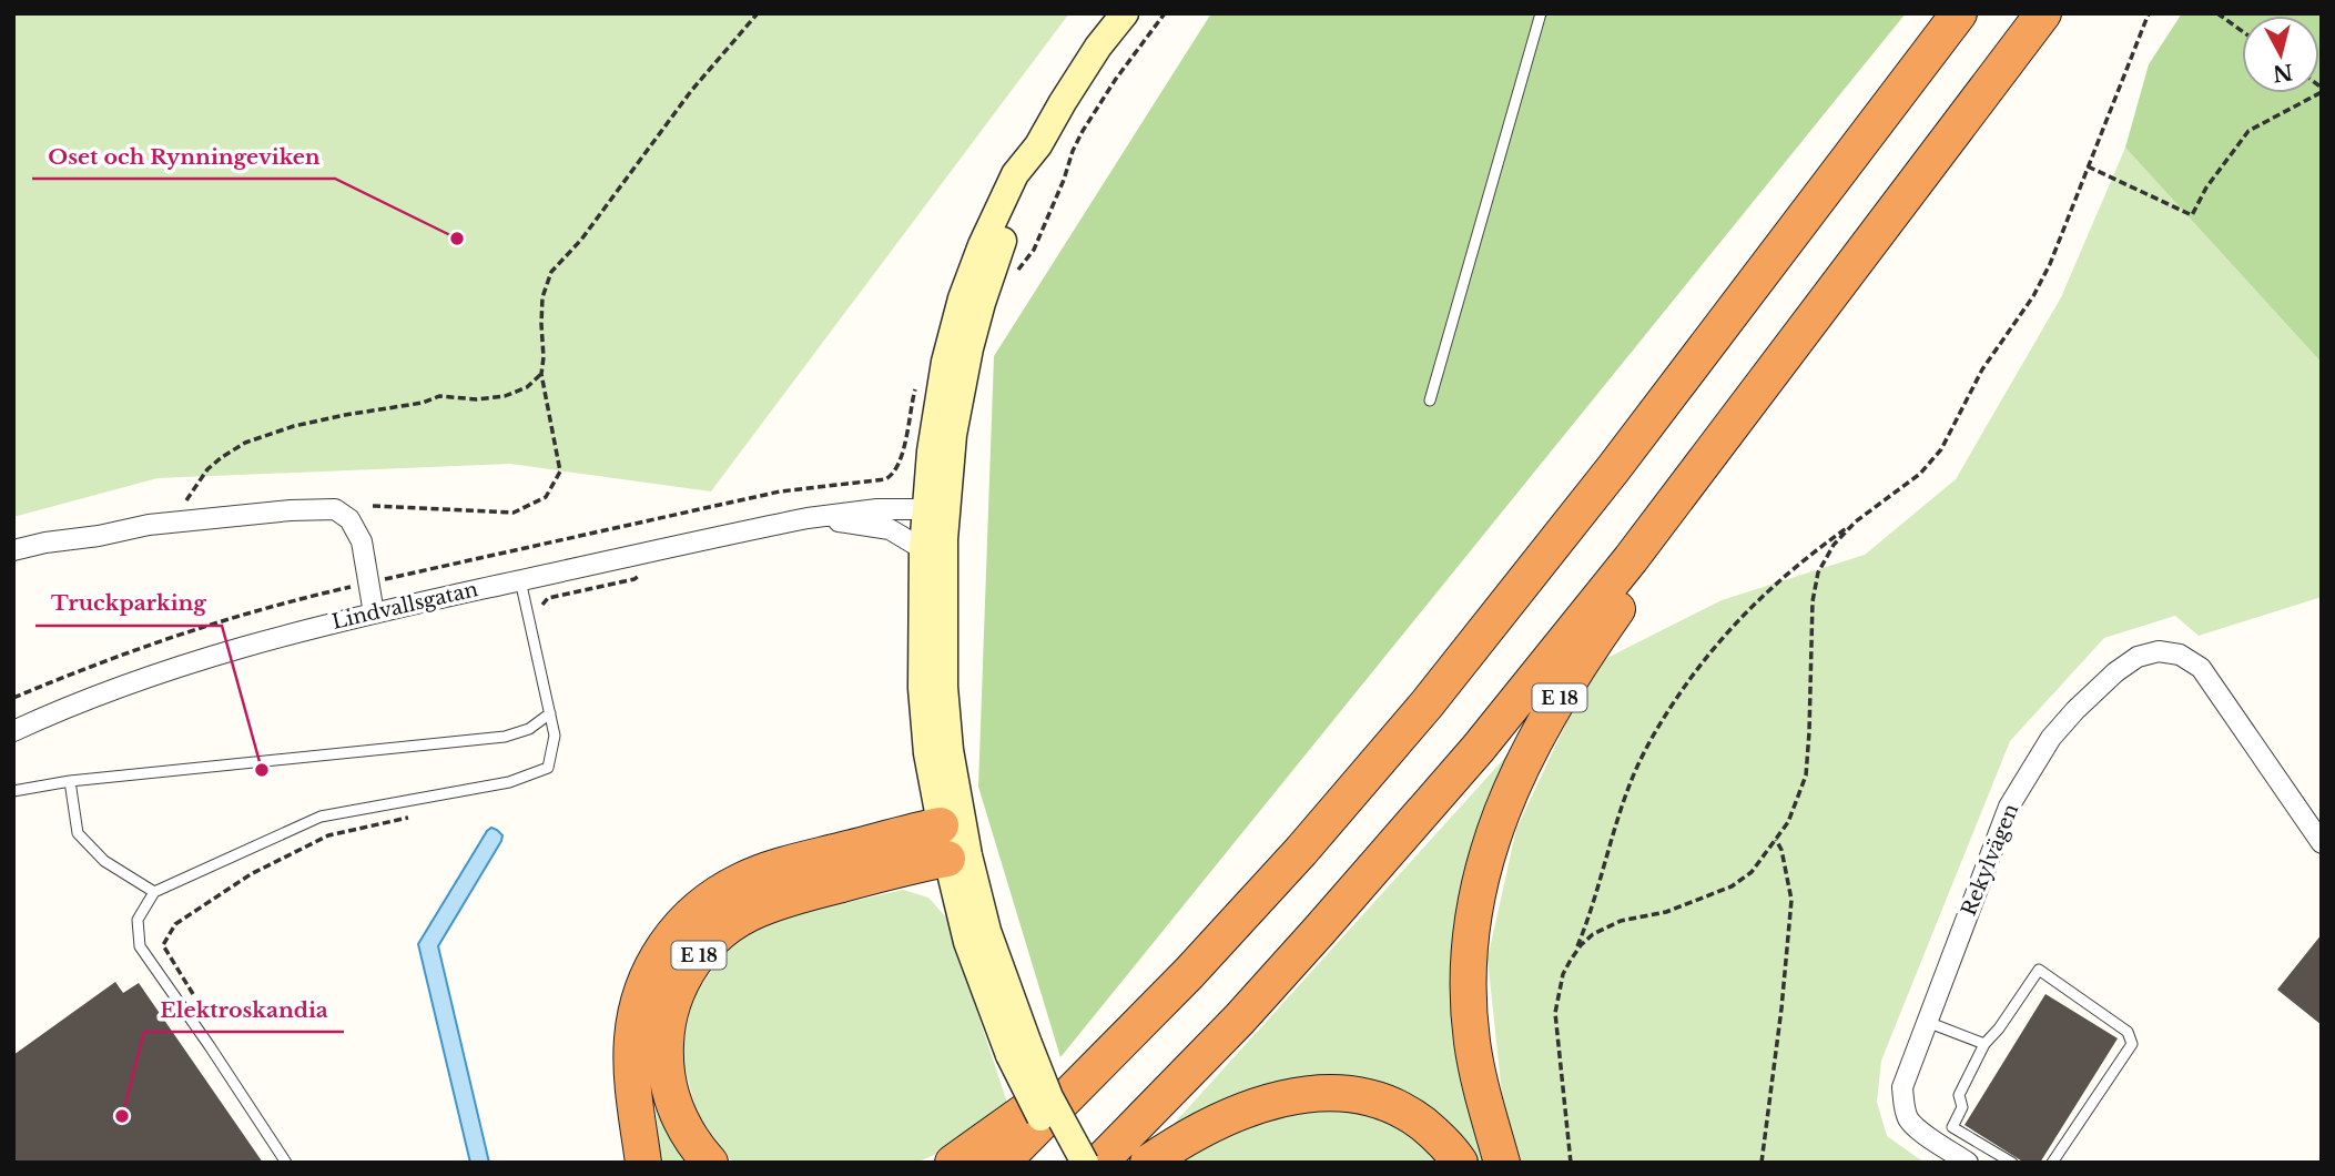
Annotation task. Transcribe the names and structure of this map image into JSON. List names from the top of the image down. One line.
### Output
{"streets":{"highway":["E 18"],"street":["Lindvallsgatan","Rekylvägen"]},"places":["Oset och Rynningeviken","Truckparking","Elektroskandia"],"north":"bottom"}
